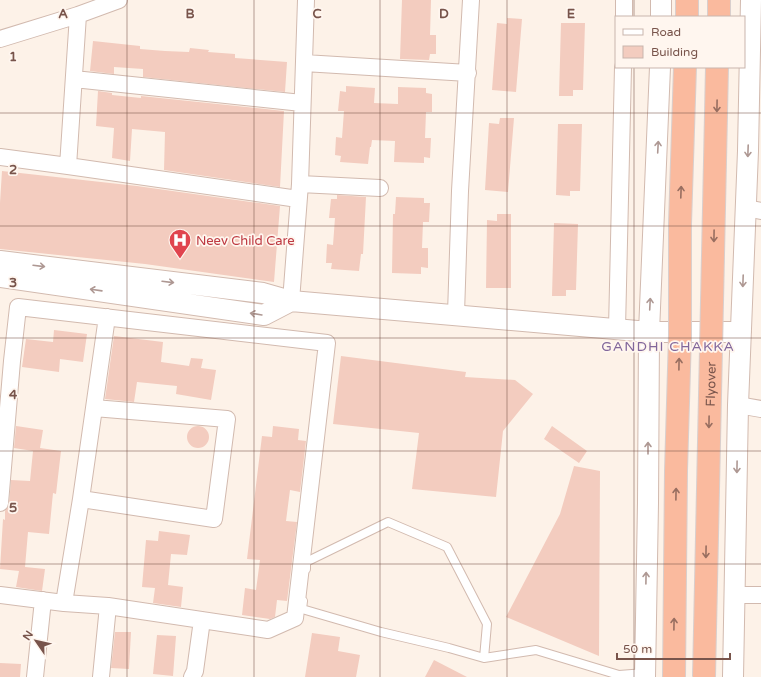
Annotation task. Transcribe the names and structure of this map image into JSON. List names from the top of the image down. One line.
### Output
{"streets":{"highway":["Flyover"]},"districts":["GANDHI CHAKKA"],"places":{"hospital":["Neev Child Care"]},"legend":["Road","Building"],"scale_bar":"50 m","north":"top left","grid":{"columns":["A","B","C","D","E"],"rows":["1","2","3","4","5"]}}
